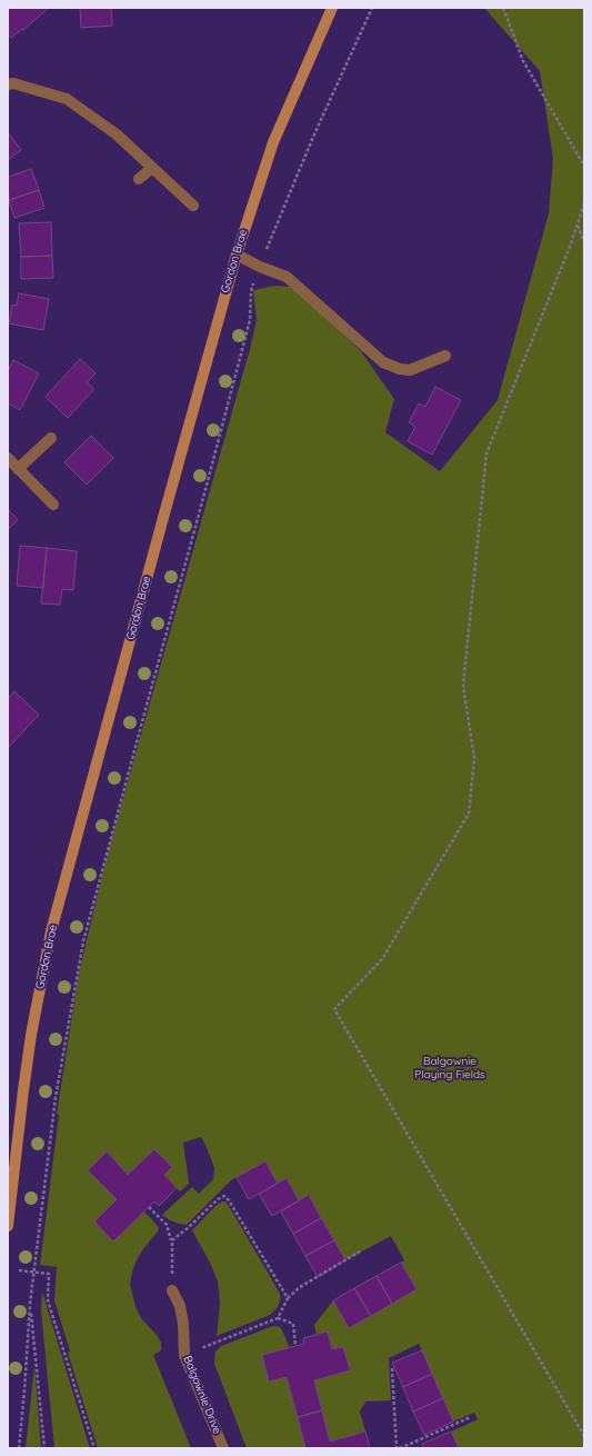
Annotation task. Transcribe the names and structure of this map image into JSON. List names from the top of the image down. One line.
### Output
{"streets":{"main road":["Gordon Brae"],"street":["Balgownie Drive"]},"parks":["Balgownie Playing Fields"]}
